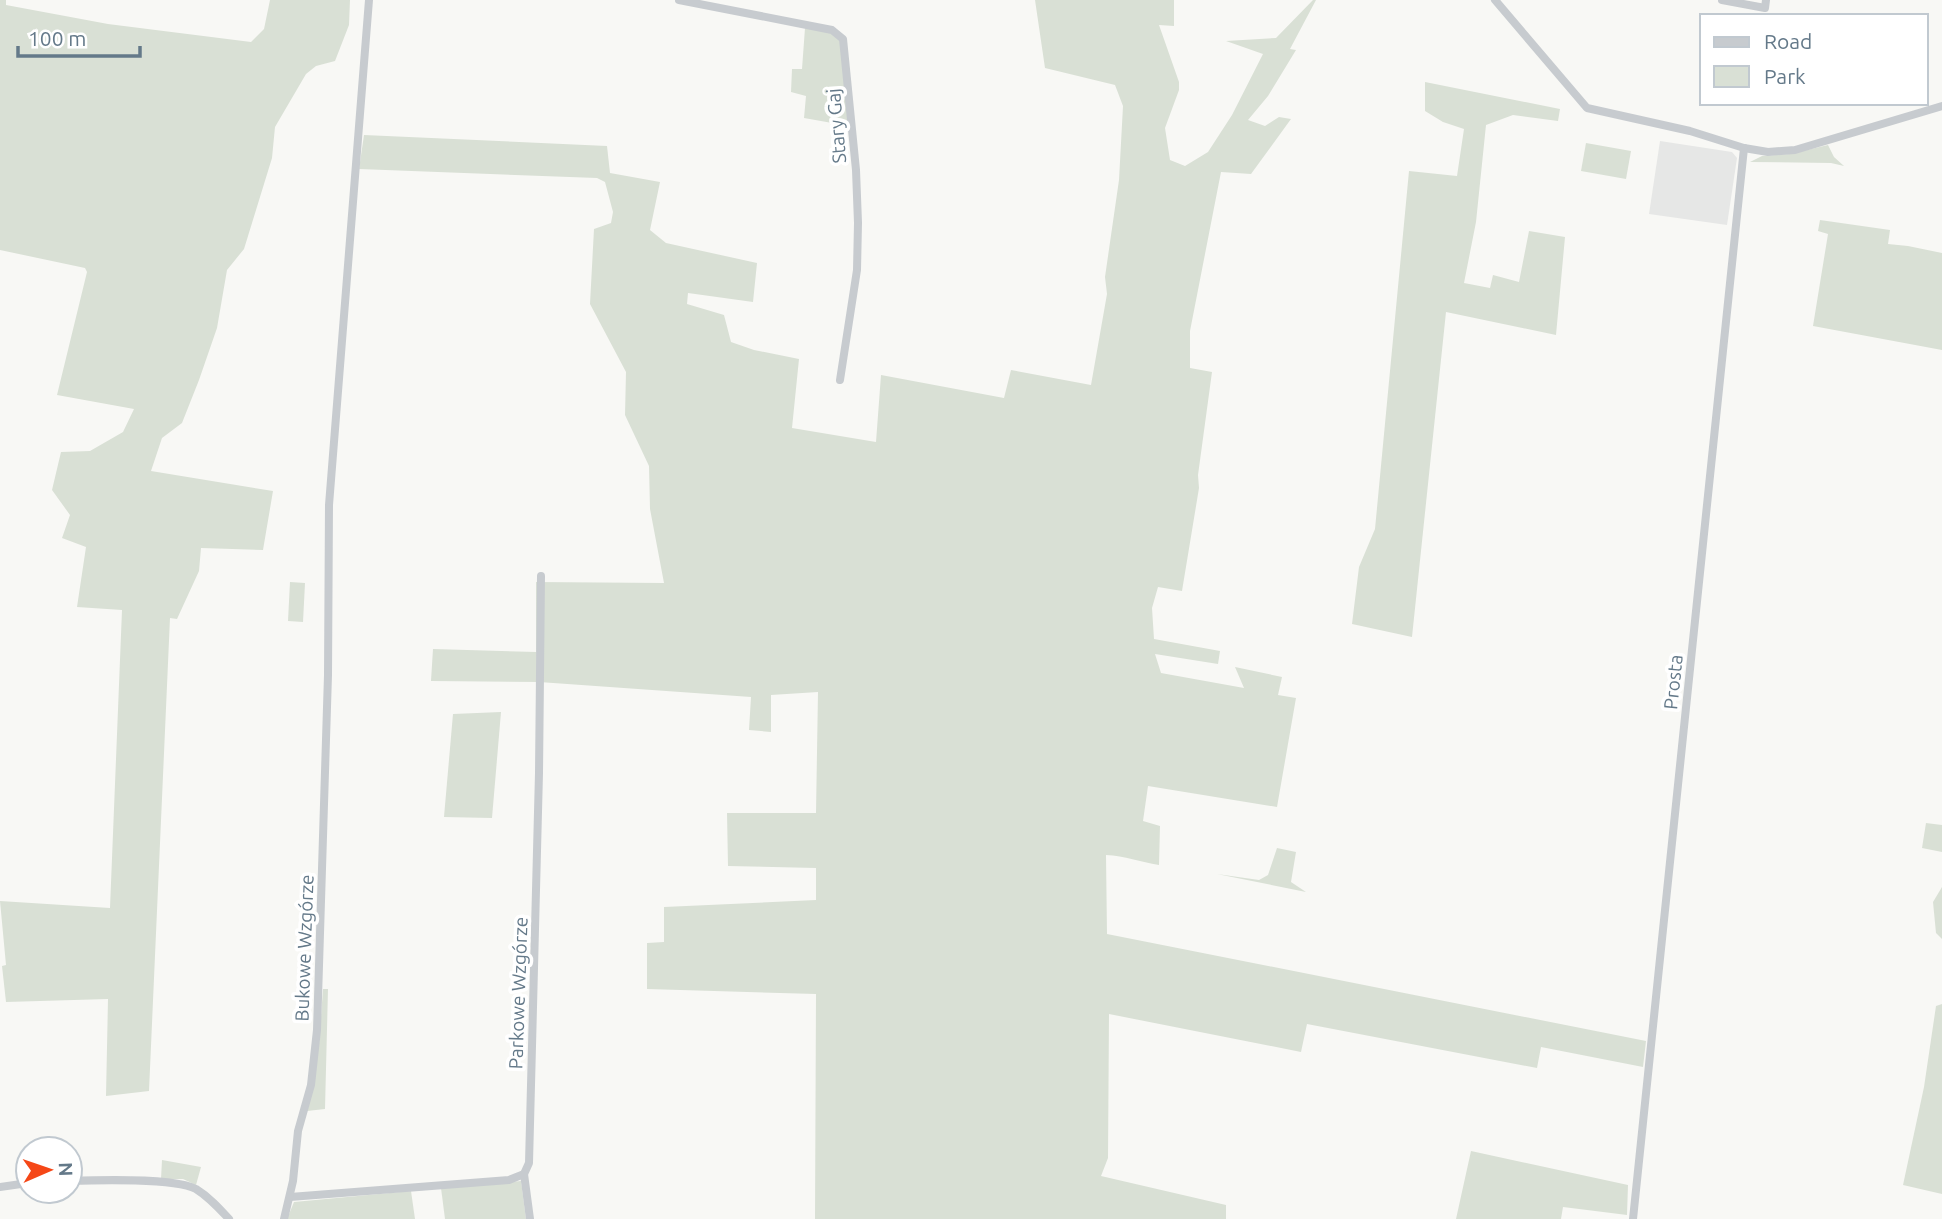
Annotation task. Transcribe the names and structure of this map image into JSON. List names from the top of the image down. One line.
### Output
{"streets":{"street":["Stary Gaj","Prosta","Bukowe Wzgórze","Parkowe Wzgórze"]},"legend":["Road","Park"],"scale_bar":"100 m","north":"right"}
